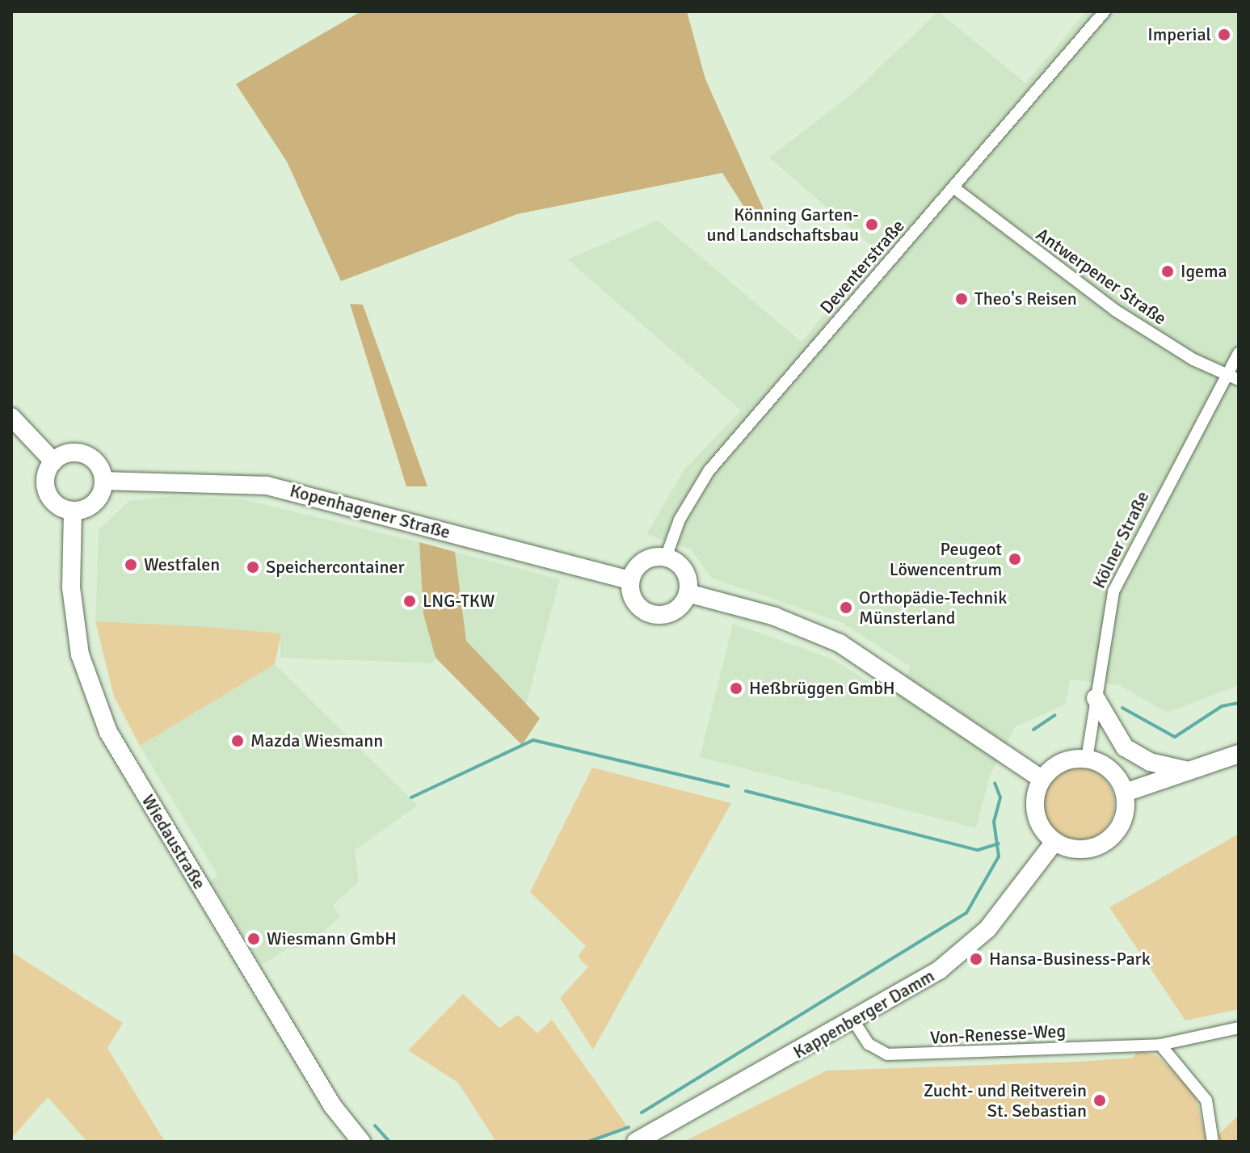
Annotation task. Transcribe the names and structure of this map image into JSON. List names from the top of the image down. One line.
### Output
{"streets":{"main road":["Kopenhagener Straße","Wiedaustraße","Kappenberger Damm"],"street":["Deventerstraße","Antwerpener Straße","Kölner Straße","Von-Renesse-Weg"]},"crossings":[["Deventerstraße","Antwerpener Straße"],["Deventerstraße","Kopenhagener Straße"],["Antwerpener Straße","Kölner Straße"],["Kopenhagener Straße","Wiedaustraße"],["Kölner Straße","Kappenberger Damm"],["Kappenberger Damm","Von-Renesse-Weg"]],"places":["Imperial","Könning Garten- und Landschaftsbau","Igema","Theo's Reisen","Peugeot Löwencentrum","Westfalen","Speichercontainer","LNG-TKW","Orthopädie-Technik Münsterland","Heßbrüggen GmbH","Mazda Wiesmann","Wiesmann GmbH","Hansa-Business-Park","Zucht- und Reitverein St. Sebastian"]}
